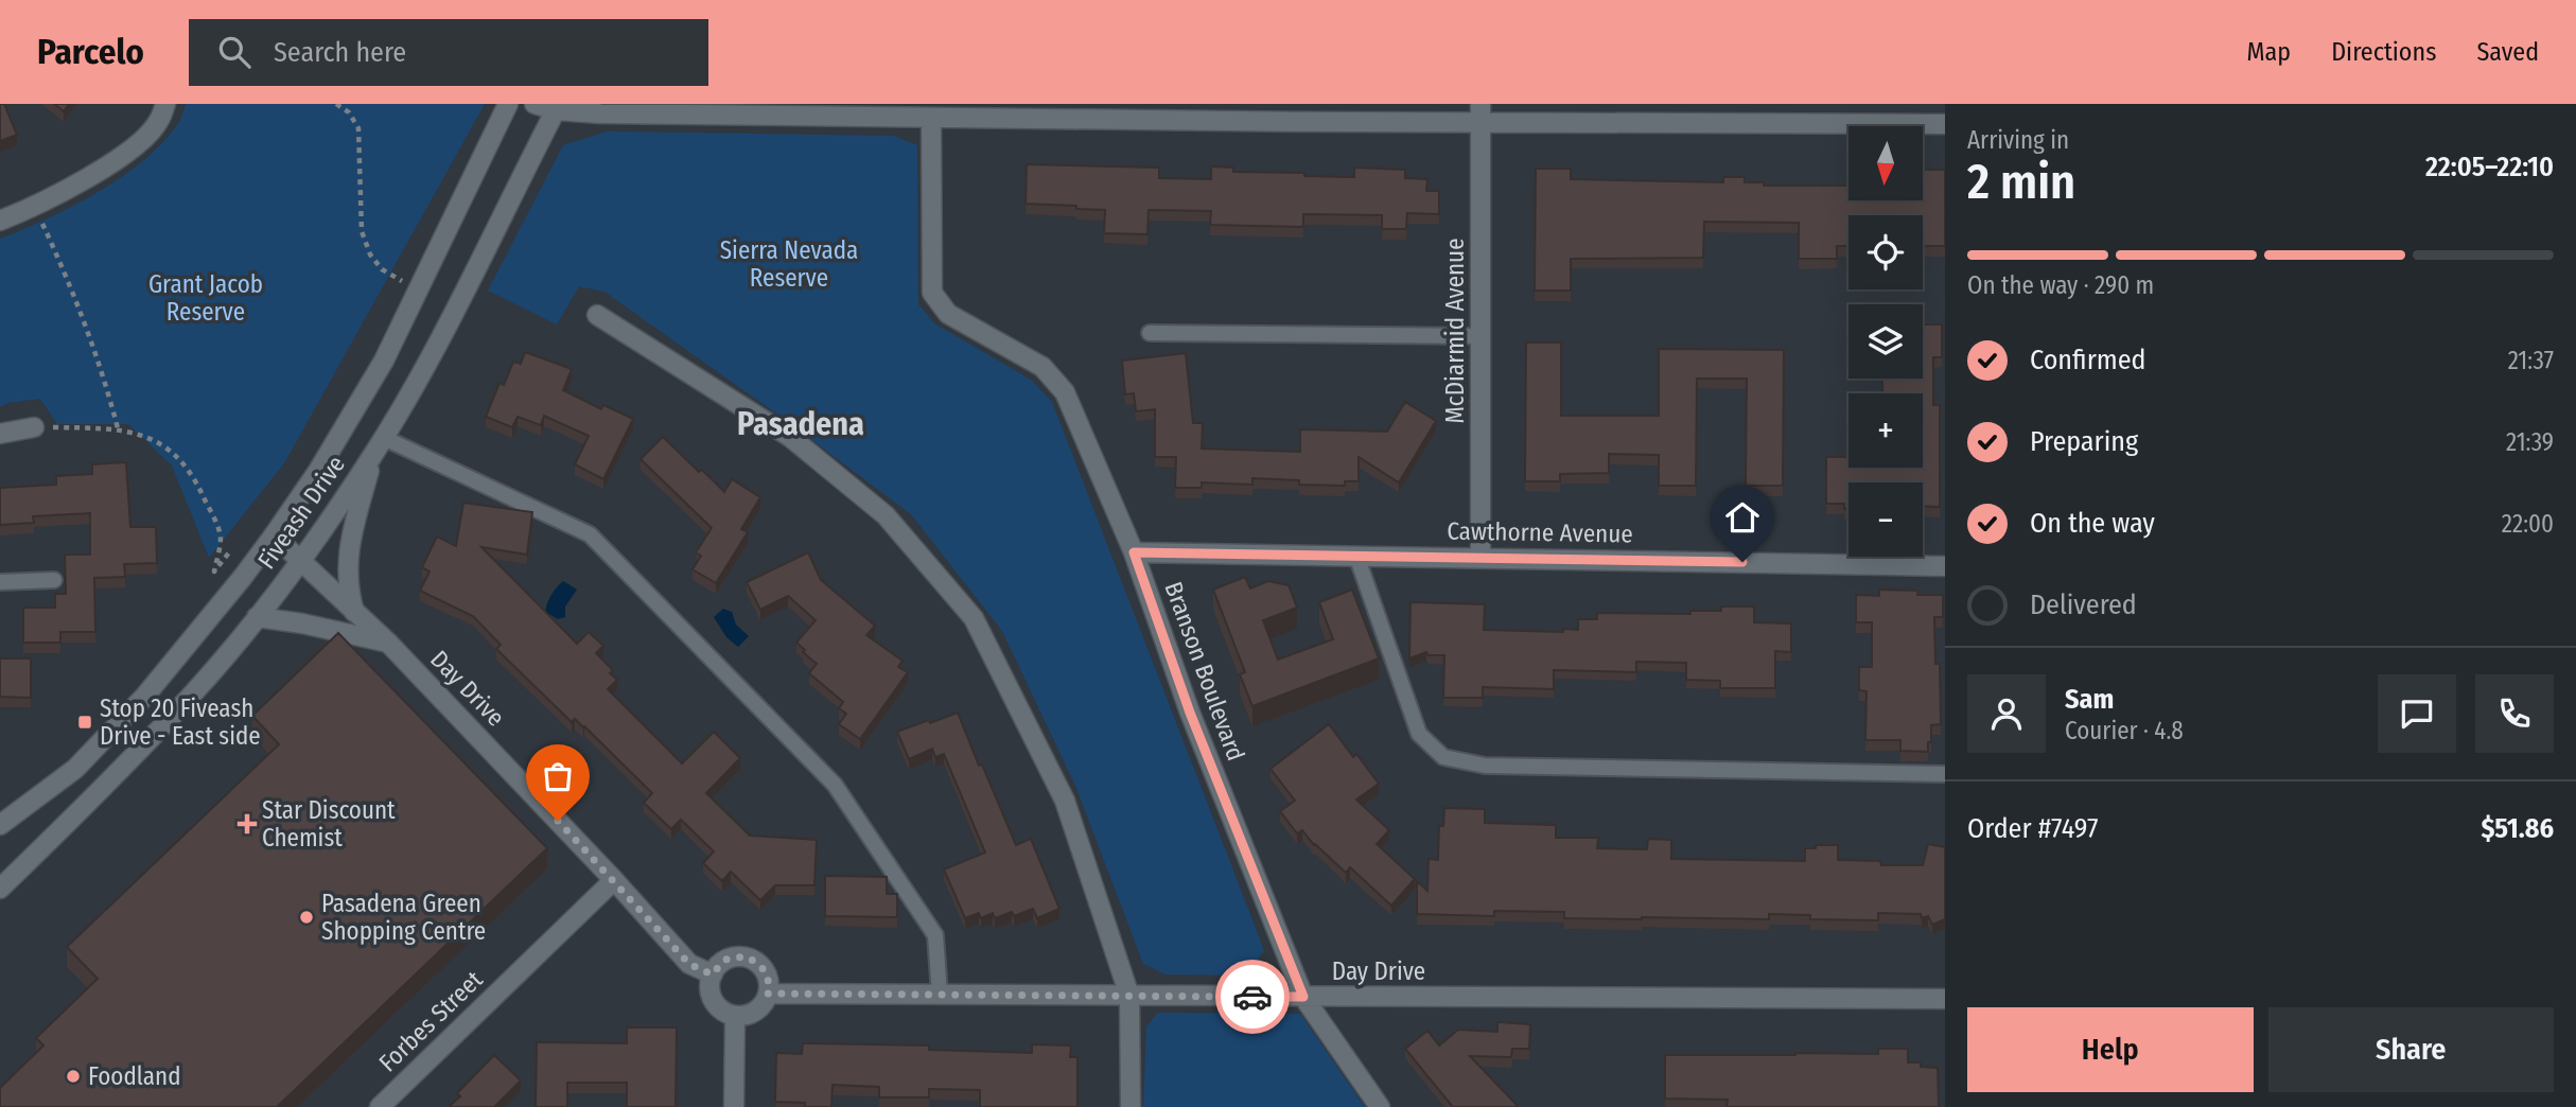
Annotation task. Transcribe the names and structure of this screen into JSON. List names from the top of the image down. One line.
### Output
{"streets":{"street":["McDiarmid Avenue","Fiveash Drive","Cawthorne Avenue","Branson Boulevard","Day Drive","Forbes Street"]},"crossings":[["McDiarmid Avenue","Cawthorne Avenue"],["Fiveash Drive","Day Drive"],["Cawthorne Avenue","Branson Boulevard"],["Branson Boulevard","Day Drive"],["Day Drive","Forbes Street"]],"districts":["Pasadena"],"parks":["Sierra Nevada Reserve","Grant Jacob Reserve"],"places":{"transit":["Stop 20 Fiveash Drive - East side"],"health":["Star Discount Chemist"],"other":["Pasadena Green Shopping Centre","Foodland"]},"north":"bottom","page":{"header":"Parcelo","search":"Search here","nav":["Map","Directions","Saved"],"heading":["2 min","Arriving in","22:05–22:10"],"panel":["Sam","Courier · 4.8","Order #7497","$51.86"],"map_buttons":["+","−"],"bar":"On the way · 290 m","list":[["Confirmed","21:37"],["Preparing","21:39"],["On the way","22:00"],"Delivered"],"buttons":["Help","Share"]}}
